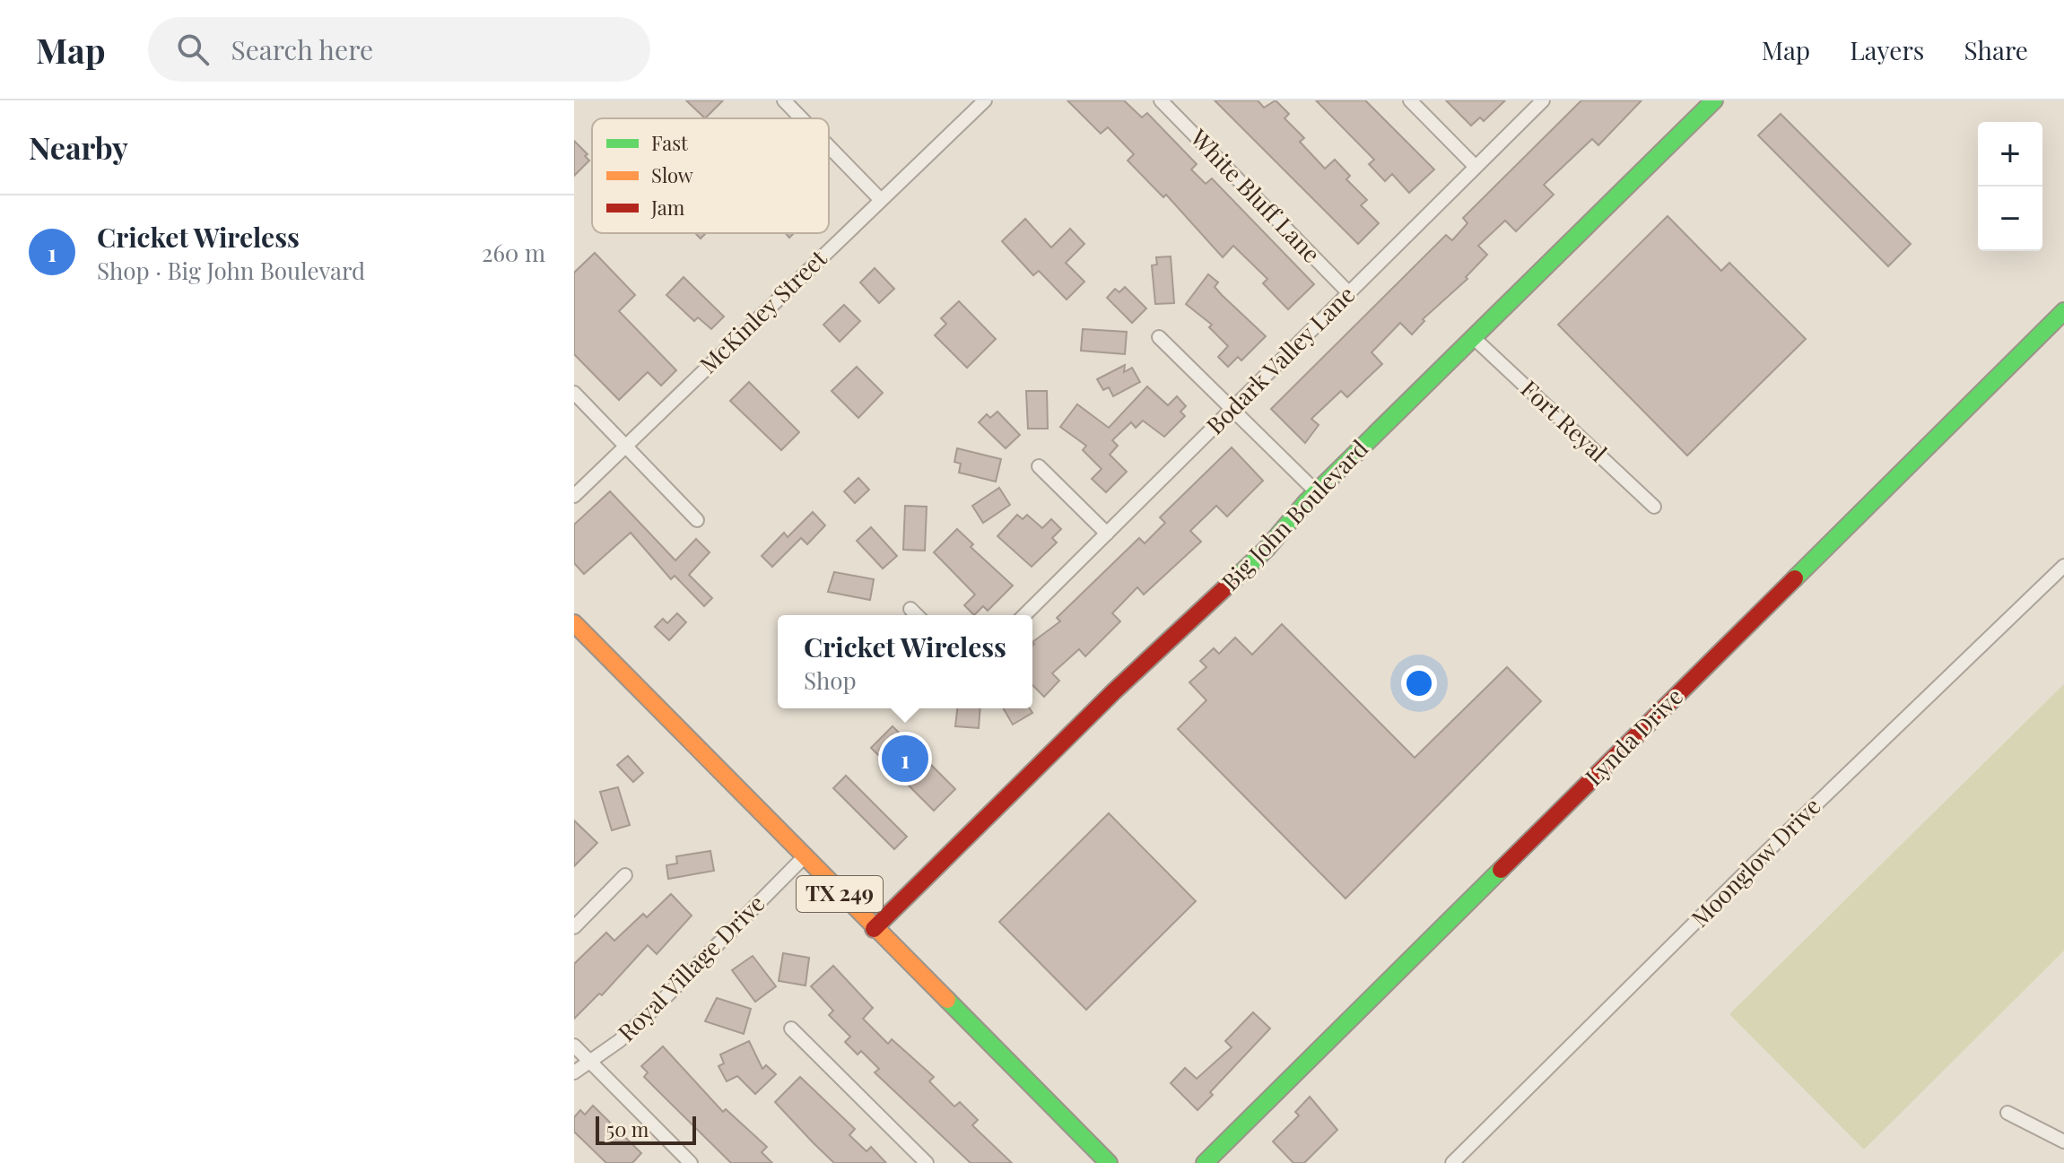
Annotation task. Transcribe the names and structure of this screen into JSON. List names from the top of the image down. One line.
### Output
{"streets":{"street":["White Bluff Lane","McKinley Street","Bodark Valley Lane","Fort Reyal","Big John Boulevard","Lynda Drive","Moonglow Drive","TX 249","Royal Village Drive"]},"crossings":[["White Bluff Lane","Bodark Valley Lane"],["Fort Reyal","Big John Boulevard"],["Big John Boulevard","TX 249"],["TX 249","Royal Village Drive"]],"legend":["Fast","Slow","Jam"],"scale_bar":"50 m","page":{"header":"Map","search":"Search here","nav":["Map","Layers","Share"],"heading":"Nearby","map_buttons":["+","−"],"list":[{"mark":"1","name":"Cricket Wireless","note":"Shop · Big John Boulevard","value":"260 m"}],"popup":["Cricket Wireless","Shop"],"pins":"1","scale":"50 m"}}
